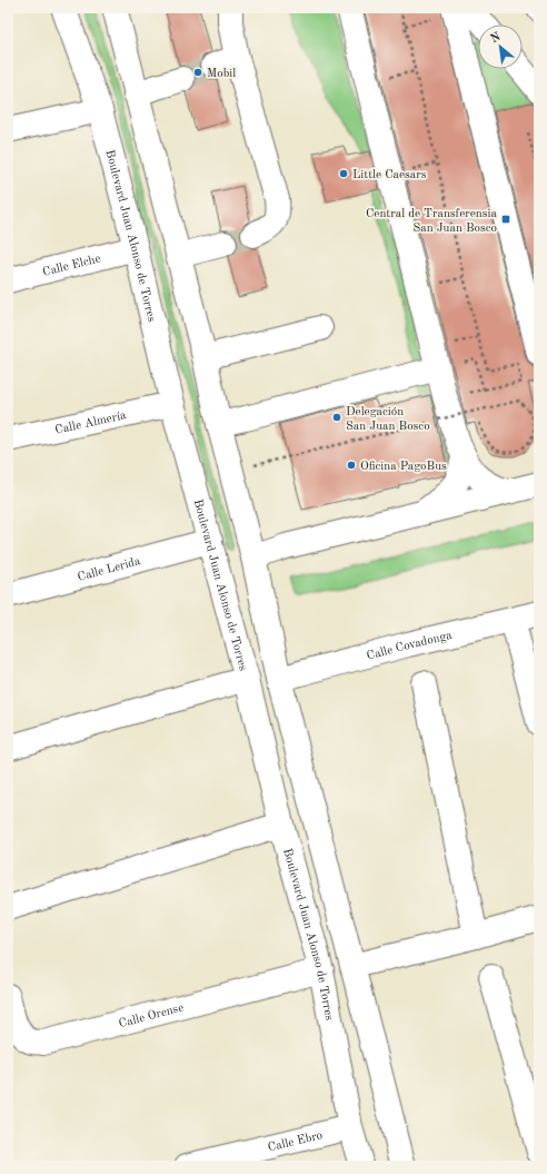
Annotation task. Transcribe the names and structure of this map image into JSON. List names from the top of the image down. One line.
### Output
{"streets":{"street":["Boulevard Juan Alonso de Torres","Calle Elche","Calle Almería","Calle Lerida","Calle Covadonga","Calle Orense","Calle Ebro"]},"crossings":[["Boulevard Juan Alonso de Torres","Calle Elche"],["Boulevard Juan Alonso de Torres","Calle Almería"],["Boulevard Juan Alonso de Torres","Calle Lerida"],["Boulevard Juan Alonso de Torres","Calle Orense"],["Boulevard Juan Alonso de Torres","Calle Ebro"]],"places":{"other":["Mobil","Little Caesars","Delegación San Juan Bosco","Oficina PagoBus"],"transit":["Central de Transferensia San Juan Bosco"]},"north":"top left"}
